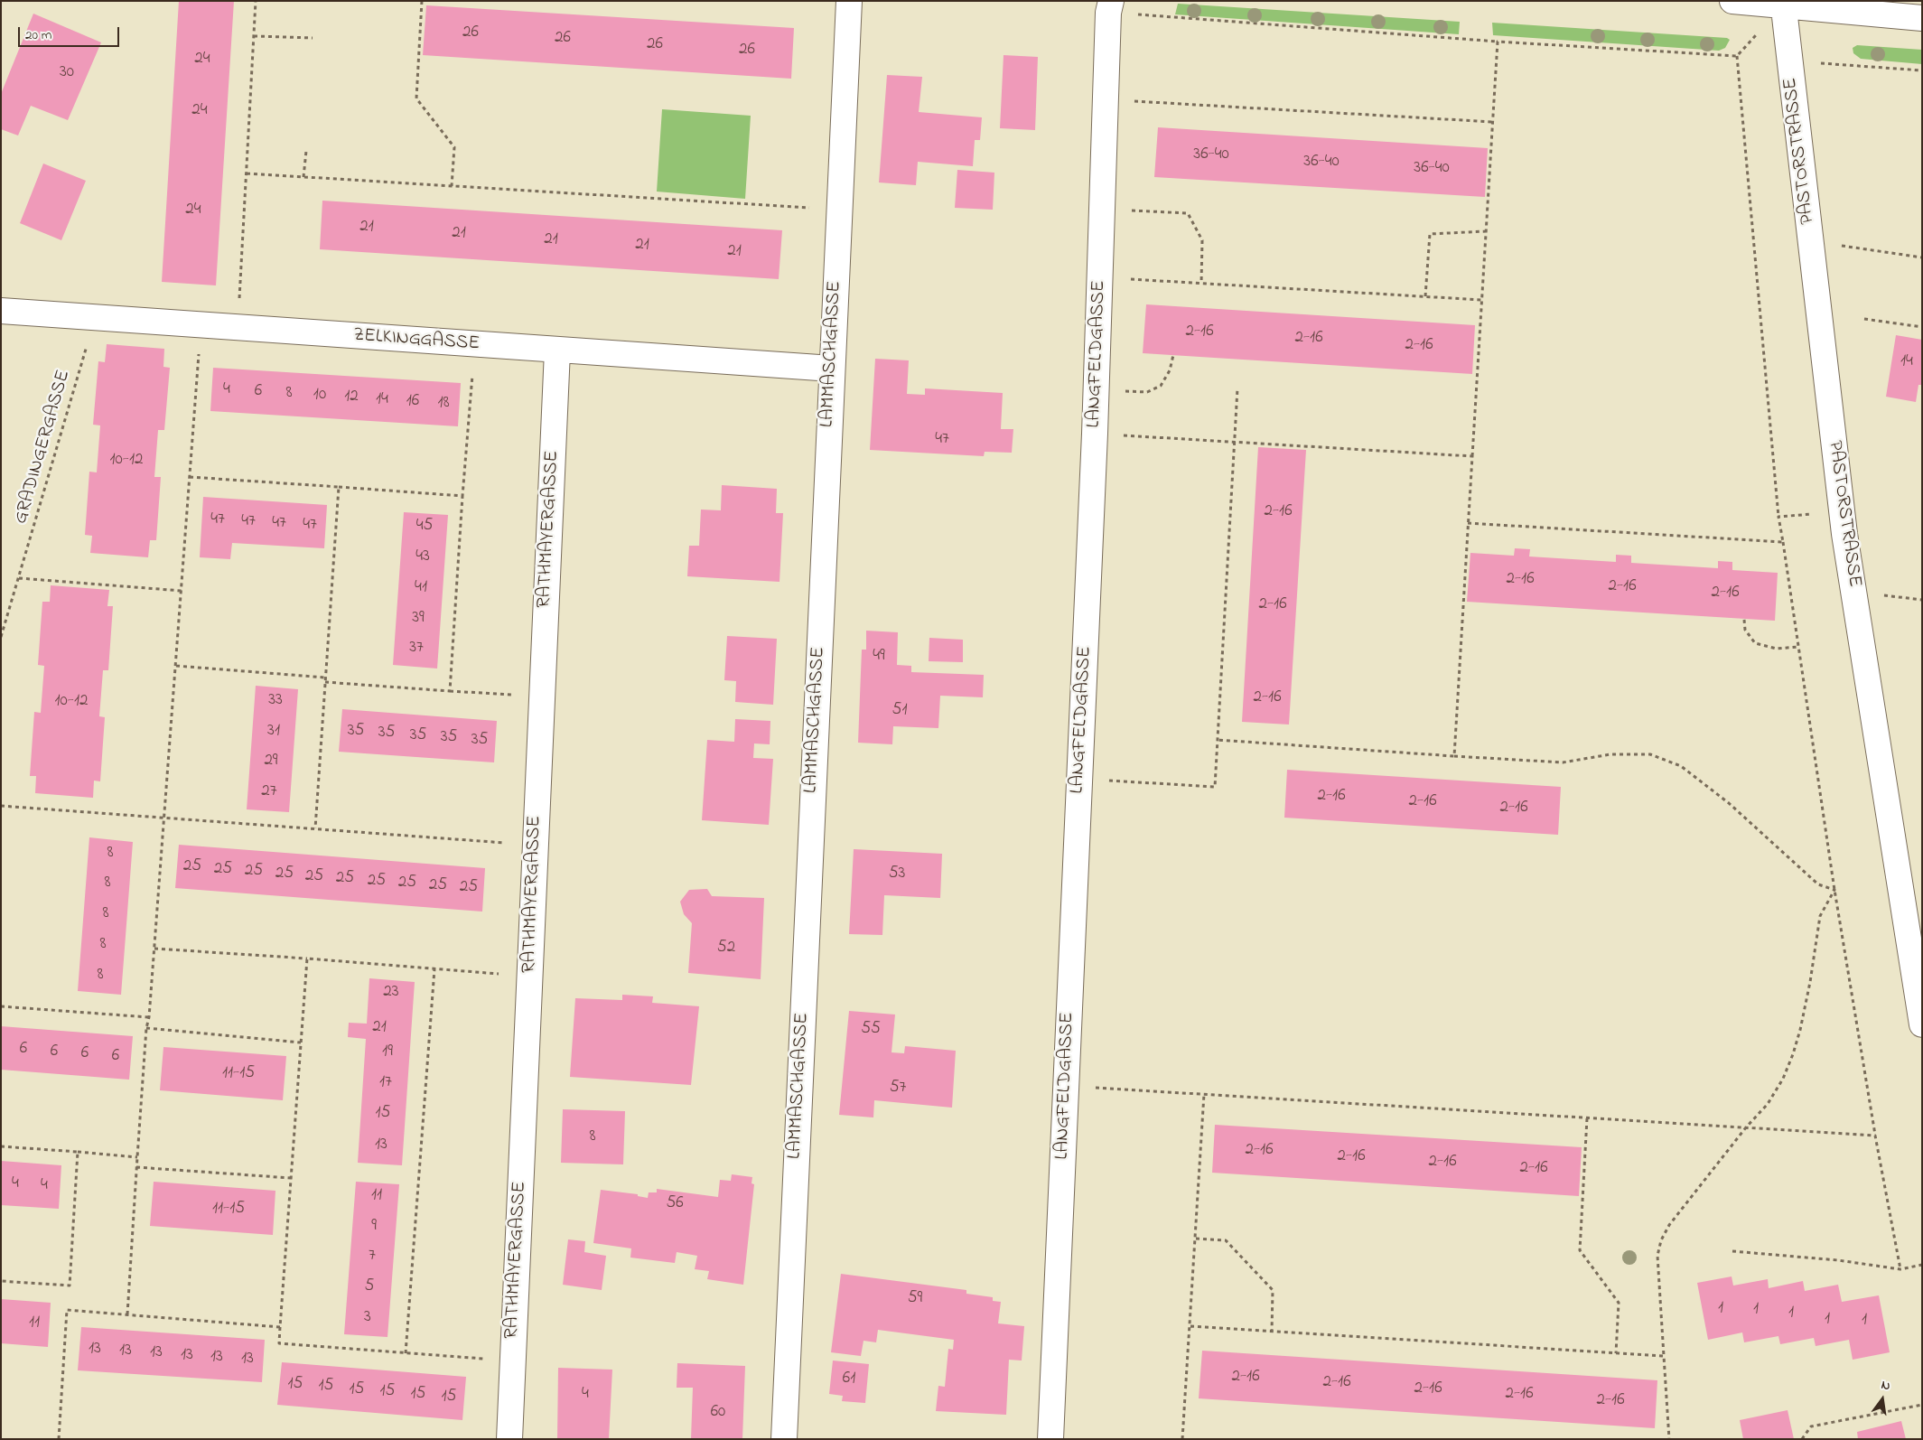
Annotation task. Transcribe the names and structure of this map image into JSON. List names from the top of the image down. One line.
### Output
{"streets":{"street":["PASTORSTRASSE","ZELKINGGASSE","LAMMASCHGASSE","LANGFELDGASSE","RATHMAYERGASSE"],"path":["GRADINGERGASSE"]},"crossings":[["ZELKINGGASSE","LAMMASCHGASSE"],["ZELKINGGASSE","GRADINGERGASSE"],["ZELKINGGASSE","RATHMAYERGASSE"]],"house_numbers":["26","26","26","26","24","30","24","36-40","36-40","36-40","24","21","21","21","21","21","2-16","2-16","2-16","14","4","6","8","10","12","14","16","18","47","10-12","2-16","47","47","47","47","45","43","2-16","2-16","41","2-16","2-16","39","37","49","2-16","33","10-12","51","31","35","35","35","35","35","29","27","2-16","2-16","2-16","8","25","25","25","25","53","25","25","25","8","25","25","25","8","8","52","8","23","21","55","6","6","19","6","6","11-15","17","57","15","8","13","2-16","2-16","2-16","2-16","4","4","11","56","11-15","9","7","5","59","1","1","1","3","1","1","11","13","13","13","13","13","13","2-16","61","2-16","15","15","2-16","15","15","15","4","2-16","15","2-16","60"],"scale_bar":"20 m","north":"top"}
